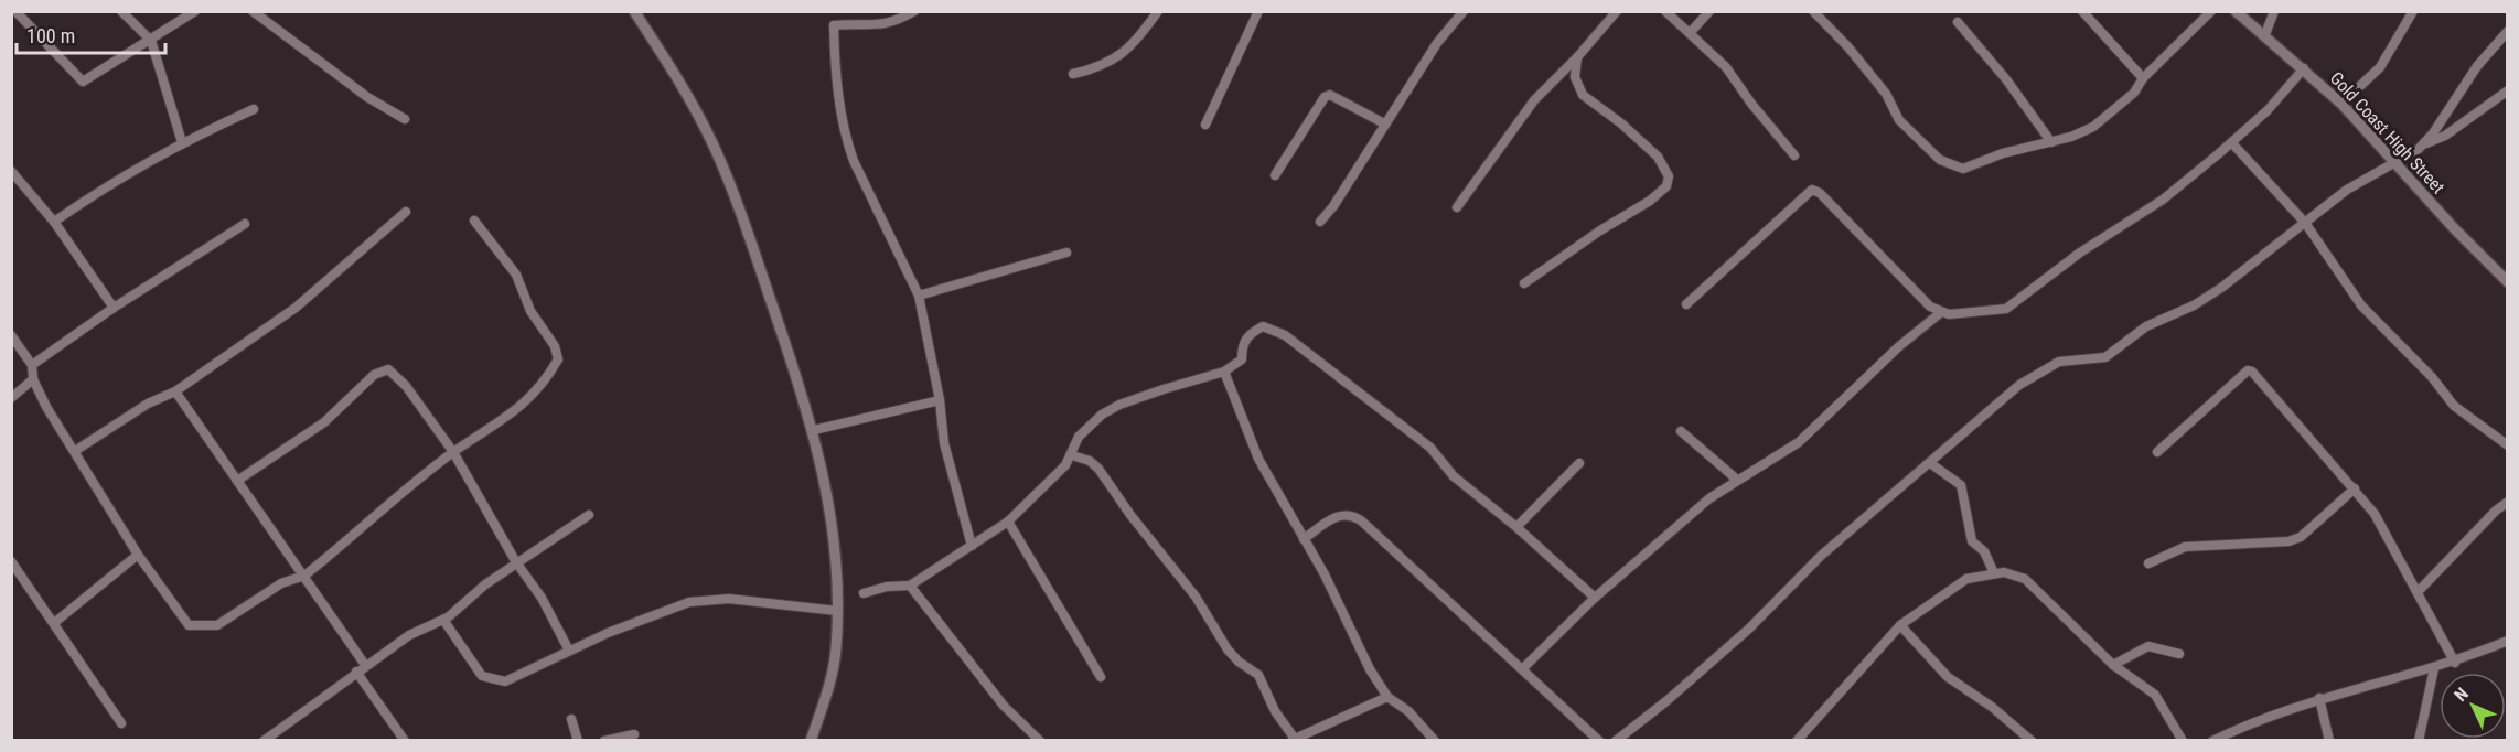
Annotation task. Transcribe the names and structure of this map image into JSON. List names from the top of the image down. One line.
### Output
{"streets":{"street":["Gold Coast High Street"]},"scale_bar":"100 m","north":"top left"}
